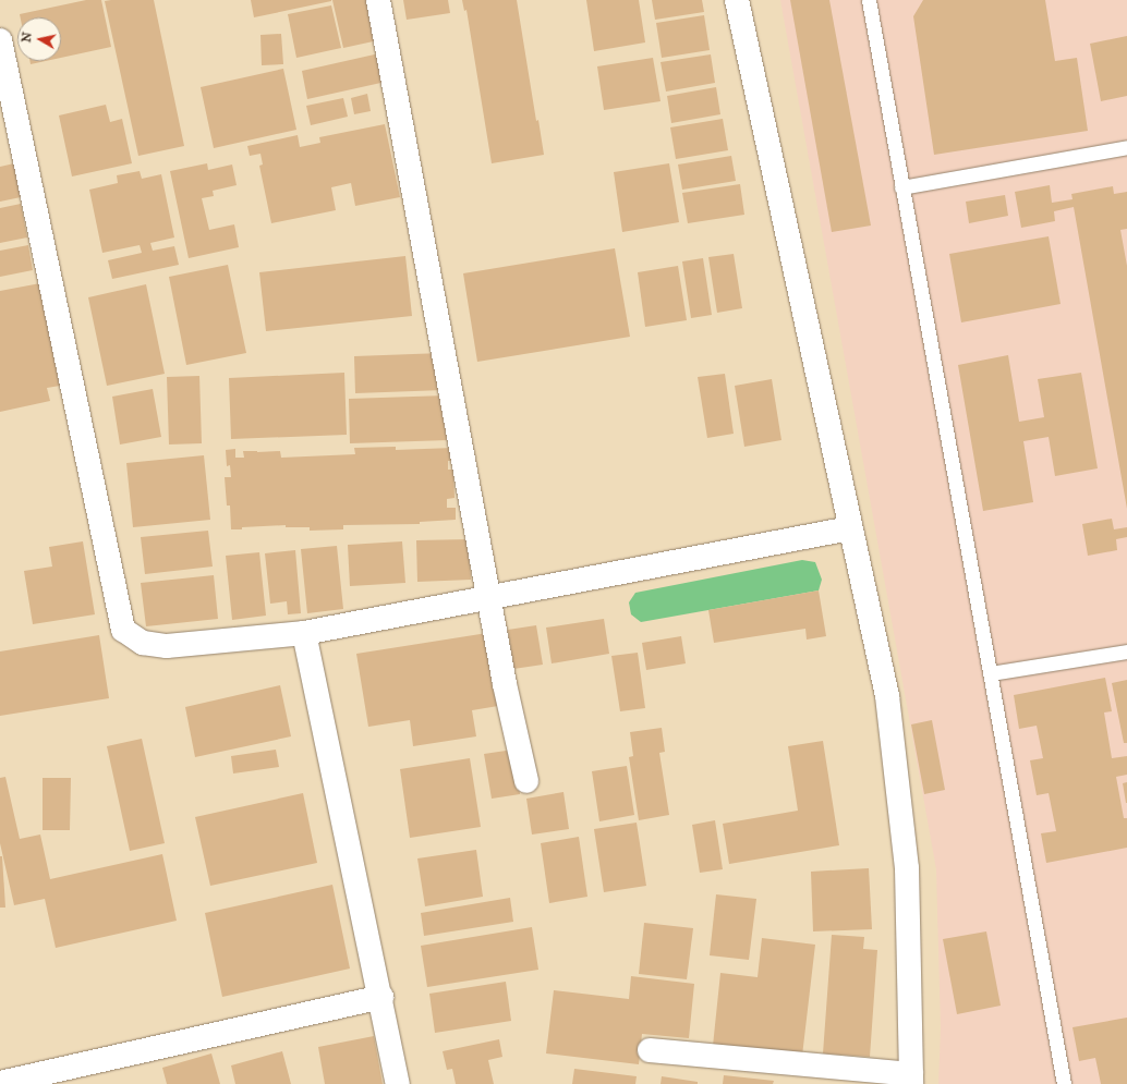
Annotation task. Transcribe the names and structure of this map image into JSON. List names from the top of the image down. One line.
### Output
{"north":"left"}
